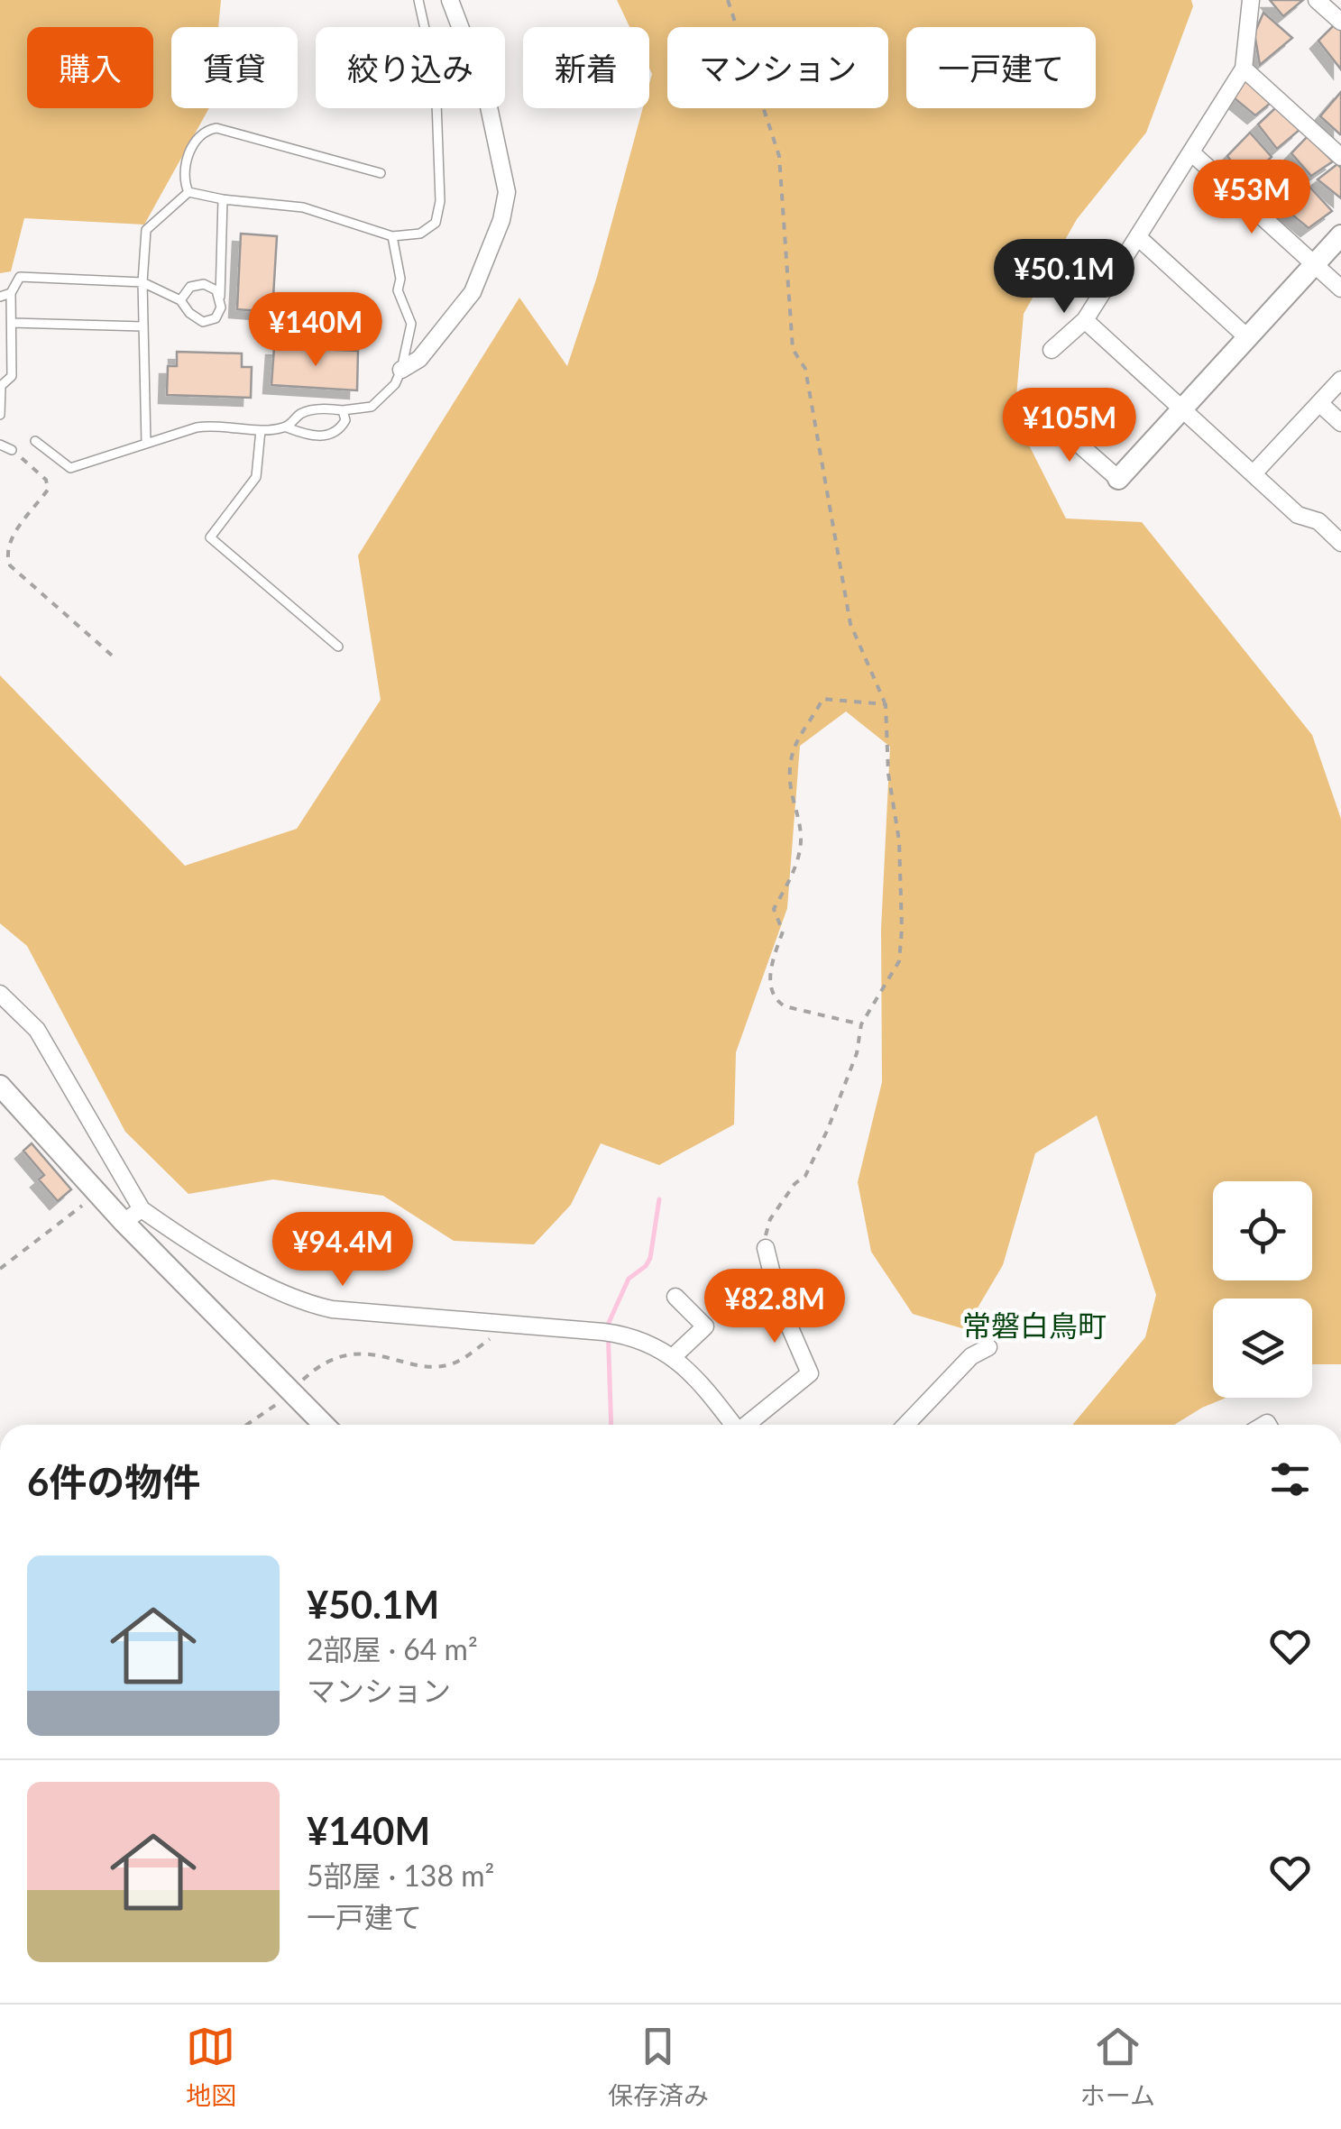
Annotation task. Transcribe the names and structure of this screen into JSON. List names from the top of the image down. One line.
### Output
{"districts":["常磐白鳥町"],"page":{"chip":["購入","賃貸","絞り込み","新着","マンション","一戸建て"],"price":["¥53M","¥50.1M","¥140M","¥105M","¥94.4M","¥82.8M"],"heading":"6件の物件","list":[{"name":"¥50.1M","note":"2部屋 · 64 m² · マンション"},{"name":"¥140M","note":"5部屋 · 138 m² · 一戸建て"}],"tabs":["地図","保存済み","ホーム"]}}
